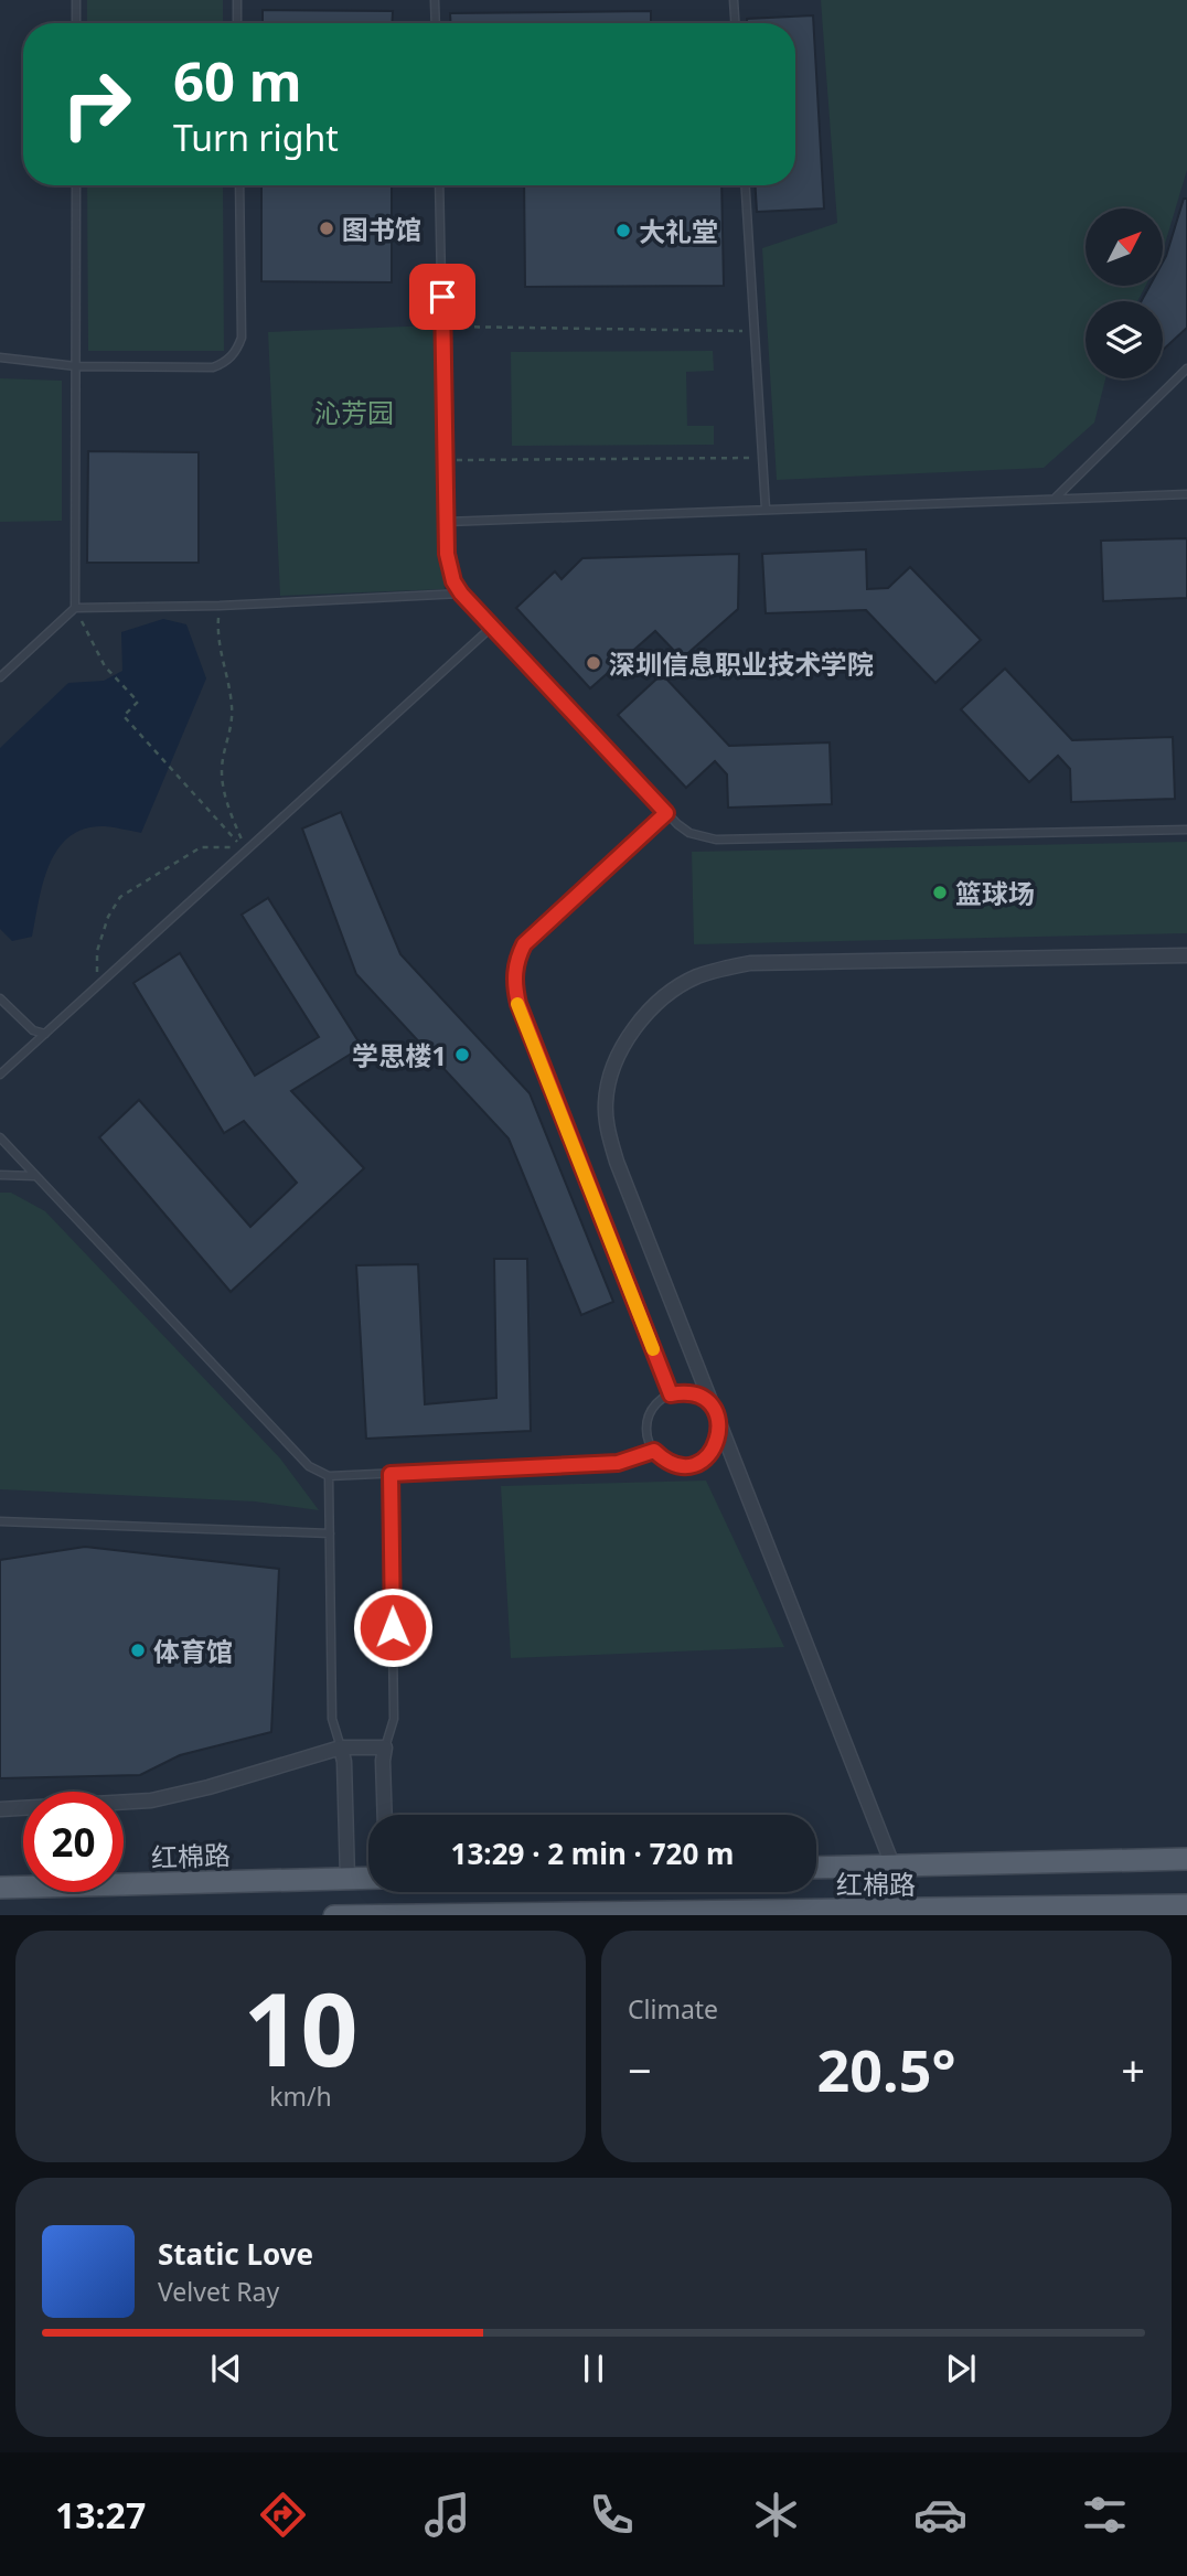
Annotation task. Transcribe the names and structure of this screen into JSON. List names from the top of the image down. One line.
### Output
{"streets":{"main road":["红棉路"]},"parks":["沁芳园"],"places":["图书馆","大礼堂","深圳信息职业技术学院","篮球场","学思楼1","体育馆"],"north":"top right","page":{"turn":["60 m","Turn right"],"limit":"20","trip":"13:29 · 2 min · 720 m","tile":[["10","km/h"],"Climate"],"heat":["−","20.5°","+"],"song":["Static Love","Velvet Ray"],"tabs":"13:27"}}
